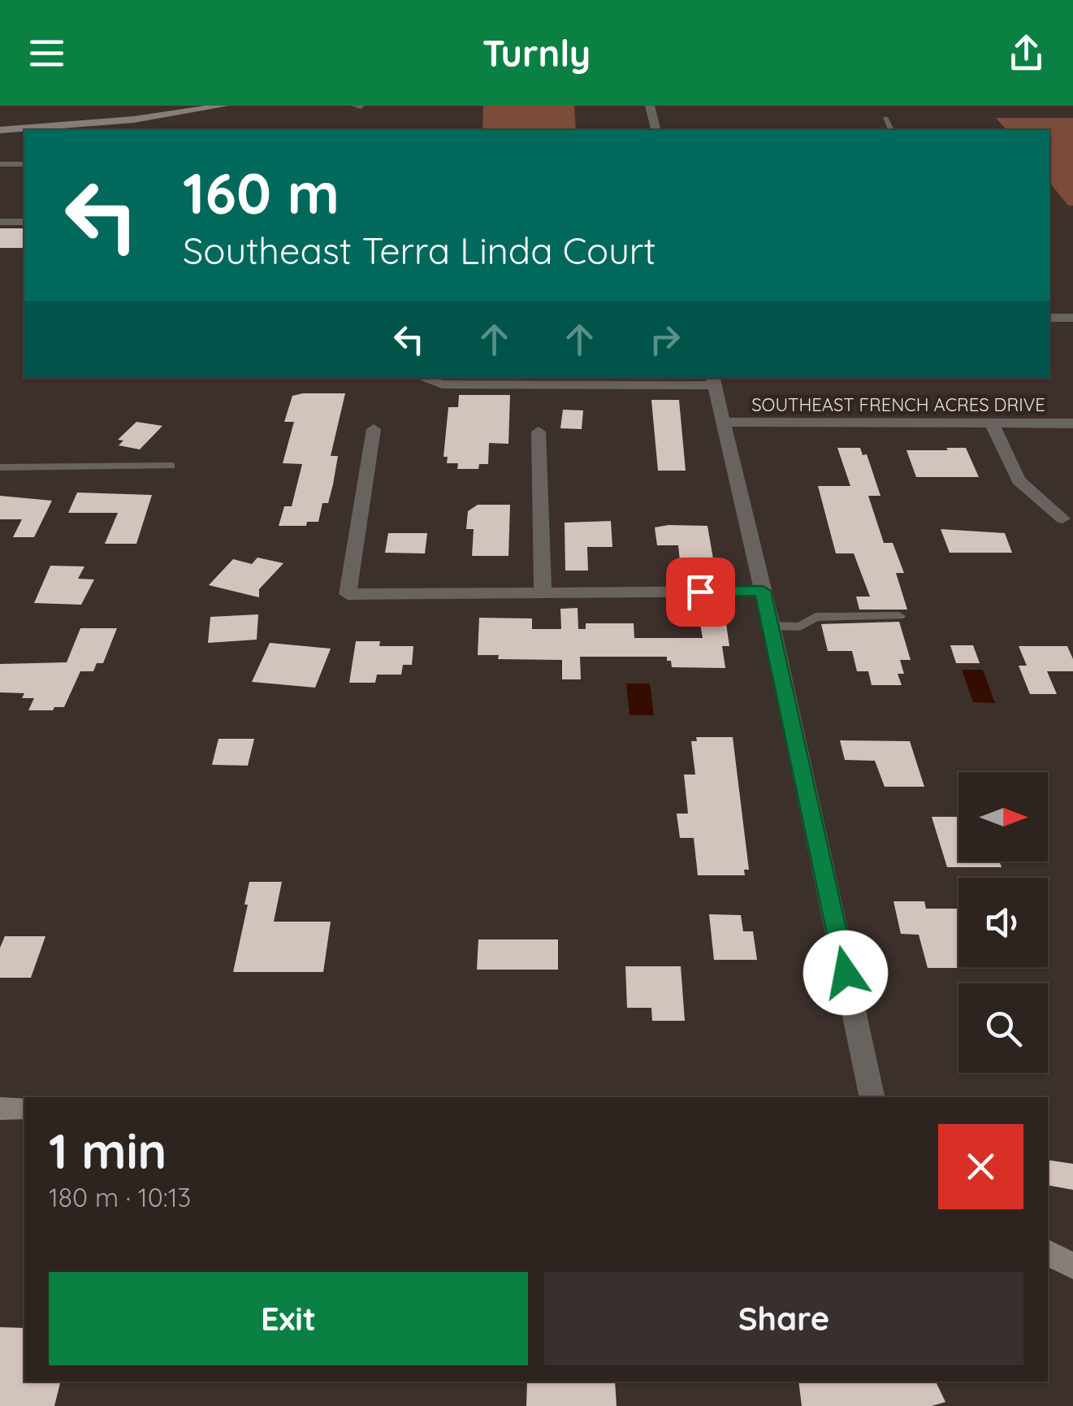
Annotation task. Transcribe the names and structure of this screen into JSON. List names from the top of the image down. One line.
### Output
{"streets":{"street":["SOUTHEAST FRENCH ACRES DRIVE"]},"north":"right","page":{"header":"Turnly","turn":["160 m","Southeast Terra Linda Court"],"heading":["1 min","180 m · 10:13"],"buttons":["Exit","Share"]}}
